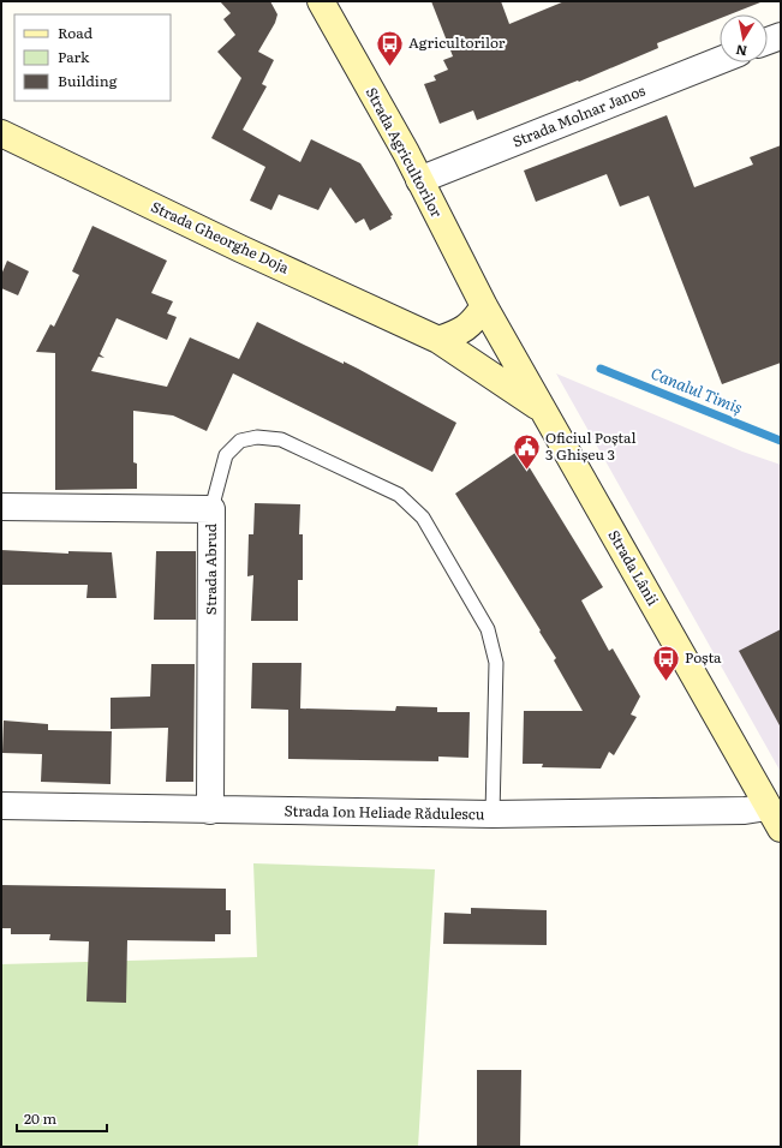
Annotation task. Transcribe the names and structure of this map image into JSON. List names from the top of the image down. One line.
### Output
{"streets":{"main road":["Strada Agricultorilor","Strada Gheorghe Doja","Strada Lânii"],"street":["Strada Molnar Janos","Strada Abrud","Strada Ion Heliade Rădulescu"]},"crossings":[["Strada Molnar Janos","Strada Agricultorilor"],["Strada Agricultorilor","Strada Lânii"],["Strada Gheorghe Doja","Strada Lânii"],["Strada Lânii","Strada Ion Heliade Rădulescu"],["Strada Abrud","Strada Ion Heliade Rădulescu"]],"water":["Canalul Timiș"],"places":{"bus stop":["Agricultorilor","Poșta"],"public building":["Oficiul Poștal 3 Ghișeu 3"]},"legend":["Road","Park","Building"],"scale_bar":"20 m","north":"bottom"}
